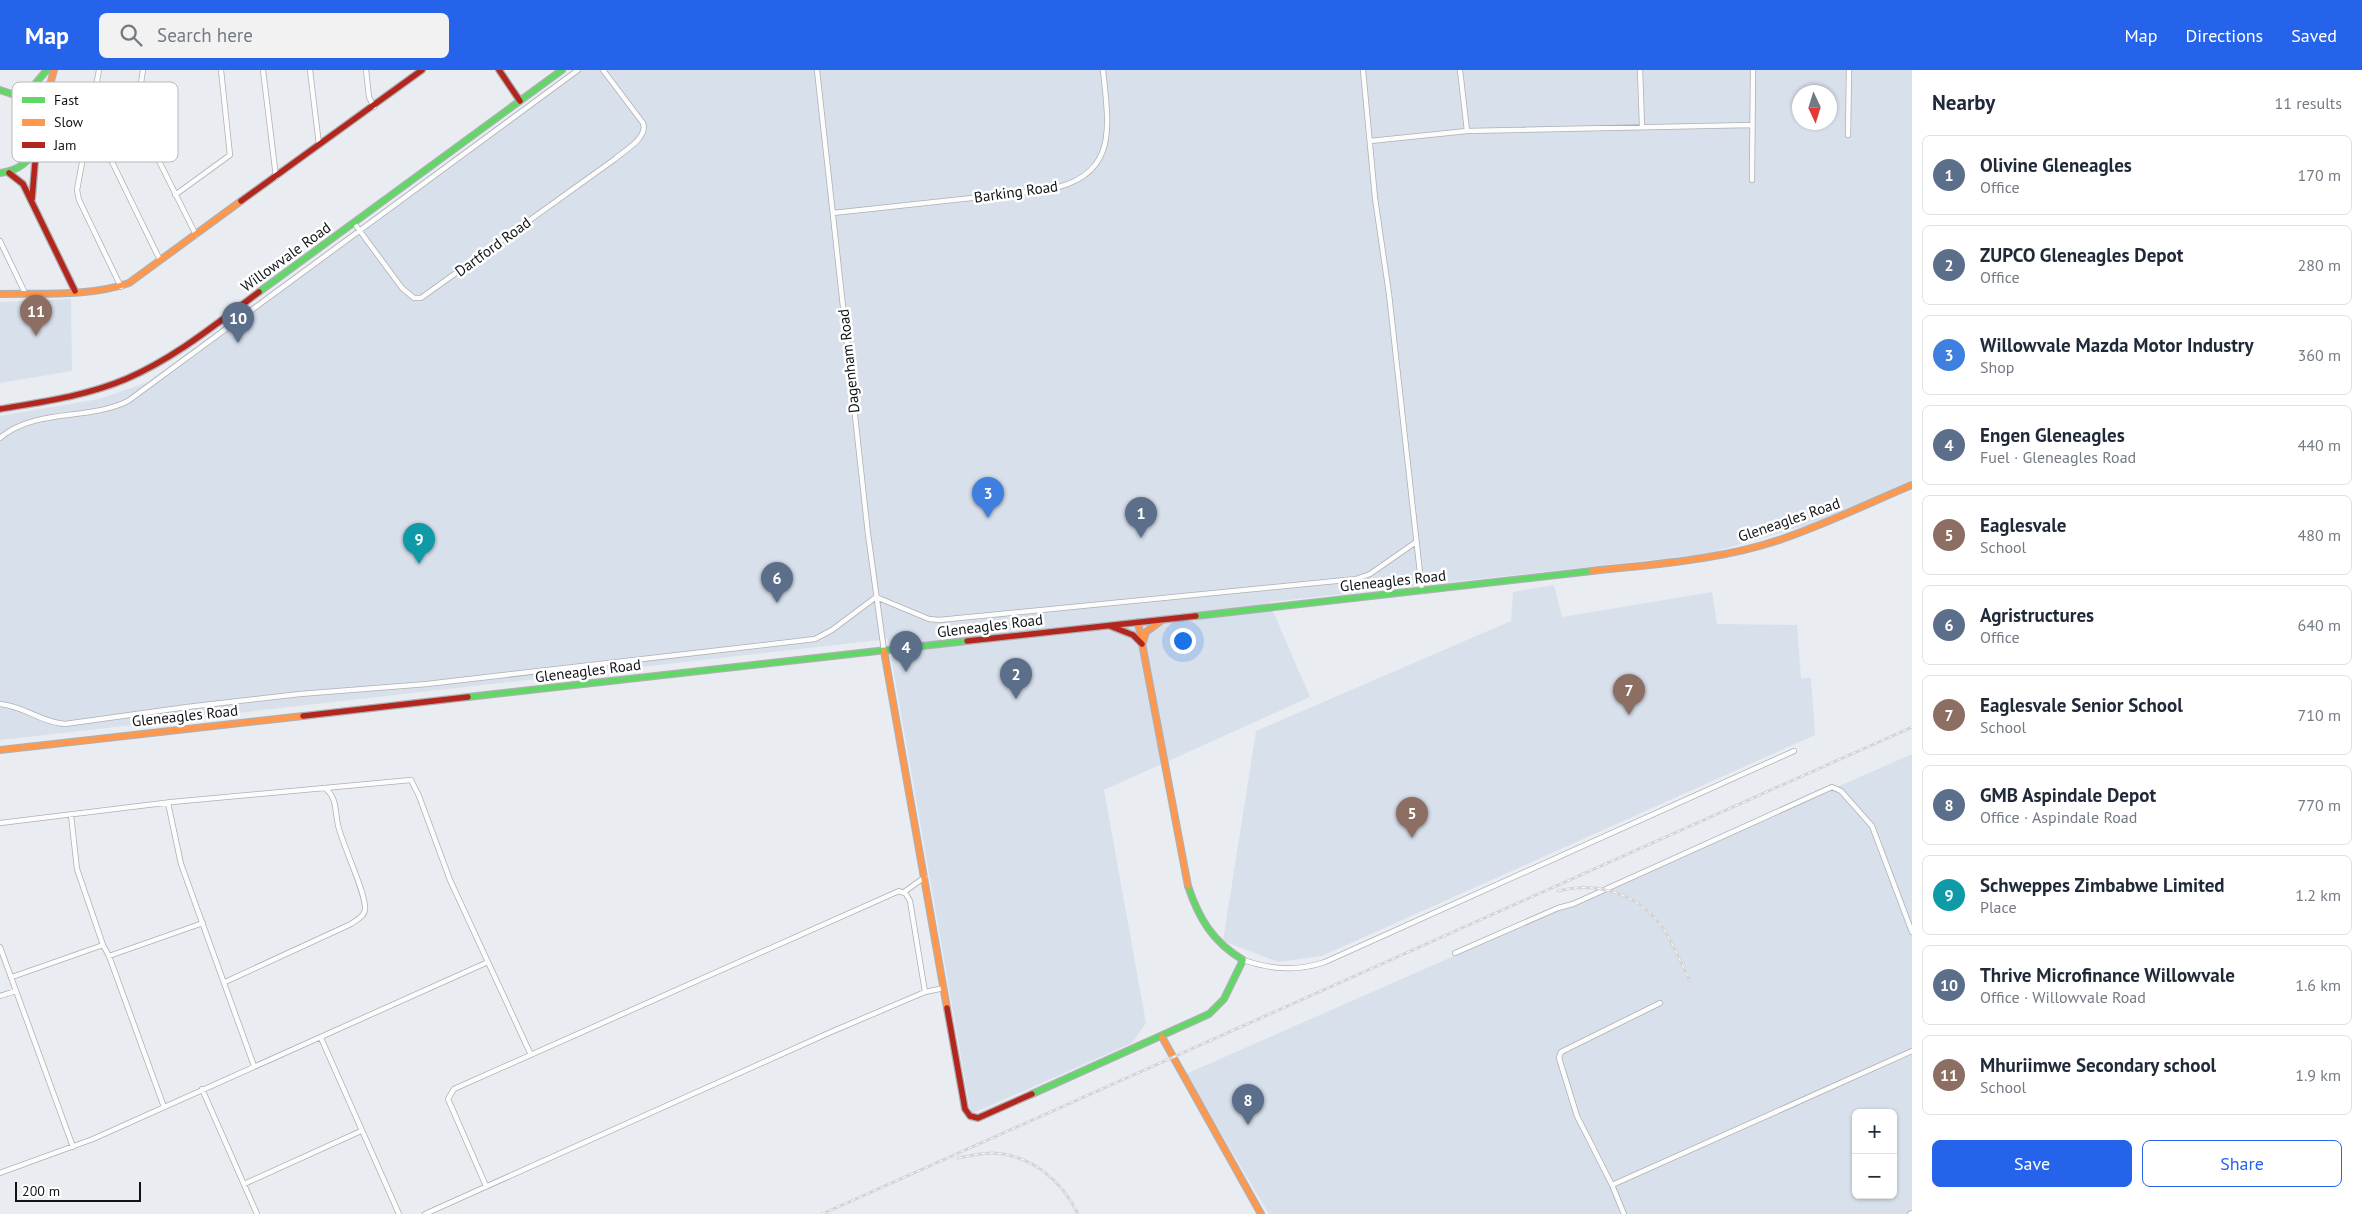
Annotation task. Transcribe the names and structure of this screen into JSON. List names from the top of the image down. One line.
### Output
{"streets":{"street":["Barking Road","Dartford Road","Willowvale Road","Dagenham Road","Gleneagles Road"]},"crossings":[["Barking Road","Dagenham Road"],["Dartford Road","Willowvale Road"],["Dagenham Road","Gleneagles Road"]],"legend":["Fast","Slow","Jam"],"scale_bar":"200 m","north":"bottom","page":{"header":"Map","search":"Search here","nav":["Map","Directions","Saved"],"heading":["Nearby","11 results"],"list":[{"mark":"1","name":"Olivine Gleneagles","note":"Office","value":"170 m"},{"mark":"2","name":"ZUPCO Gleneagles Depot","note":"Office","value":"280 m"},{"mark":"3","name":"Willowvale Mazda Motor Industry","note":"Shop","value":"360 m"},{"mark":"4","name":"Engen Gleneagles","note":"Fuel · Gleneagles Road","value":"440 m"},{"mark":"5","name":"Eaglesvale","note":"School","value":"480 m"},{"mark":"6","name":"Agristructures","note":"Office","value":"640 m"},{"mark":"7","name":"Eaglesvale Senior School","note":"School","value":"710 m"},{"mark":"8","name":"GMB Aspindale Depot","note":"Office · Aspindale Road","value":"770 m"},{"mark":"9","name":"Schweppes Zimbabwe Limited","note":"Place","value":"1.2 km"},{"mark":"10","name":"Thrive Microfinance Willowvale","note":"Office · Willowvale Road","value":"1.6 km"},{"mark":"11","name":"Mhuriimwe Secondary school","note":"School","value":"1.9 km"}],"pins":["11","10","3","1","9","6","4","2","7","5","8"],"map_buttons":["+","−"],"buttons":["Save","Share"],"scale":"200 m"}}
